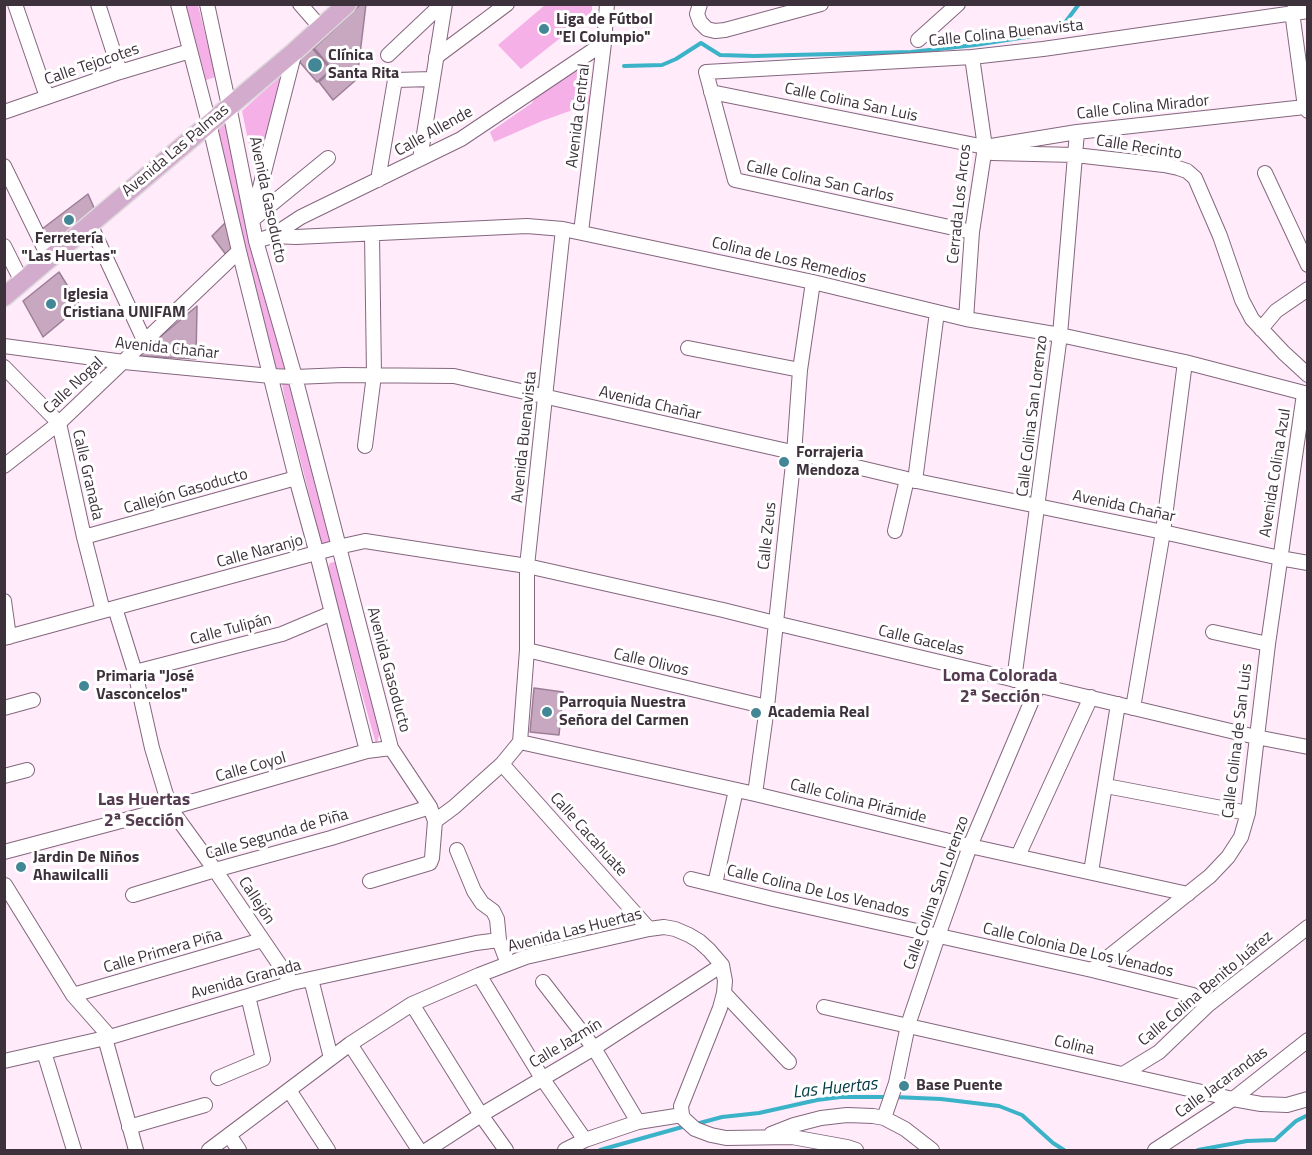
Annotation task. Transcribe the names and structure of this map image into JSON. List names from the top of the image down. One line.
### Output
{"streets":{"main road":["Avenida Las Palmas"],"street":["Calle Colina Buenavista","Calle Tejocotes","Calle Colina San Luis","Calle Colina Mirador","Avenida Central","Calle Allende","Calle Recinto","Calle Colina San Carlos","Avenida Gasoducto","Cerrada Los Arcos","Colina de Los Remedios","Avenida Chañar","Calle Nogal","Calle Colina San Lorenzo","Avenida Buenavista","Avenida Colina Azul","Calle Granada","Callejón Gasoducto","Calle Zeus","Calle Naranjo","Calle Tulipán","Calle Gacelas","Calle Olivos","Calle Colina de San Luis","Calle Coyol","Calle Colina Pirámide","Calle Segunda de Piña","Calle Cacahuate","Calle Colina De Los Venados","Callejón","Avenida Las Huertas","Calle Colonia De Los Venados","Calle Primera Piña","Avenida Granada","Calle Colina Benito Juárez","Calle Jazmín","Colina","Calle Jacarandas"]},"crossings":[["Calle Colina Buenavista","Calle Colina San Carlos"],["Calle Colina Buenavista","Cerrada Los Arcos"],["Calle Colina San Luis","Calle Colina Mirador"],["Calle Colina San Luis","Calle Recinto"],["Calle Colina San Luis","Calle Colina San Carlos"],["Calle Colina San Luis","Cerrada Los Arcos"],["Calle Colina Mirador","Calle Recinto"],["Calle Colina Mirador","Cerrada Los Arcos"],["Calle Colina Mirador","Calle Colina San Lorenzo"],["Avenida Central","Calle Allende"],["Avenida Central","Colina de Los Remedios"],["Calle Allende","Colina de Los Remedios"],["Calle Recinto","Cerrada Los Arcos"],["Calle Recinto","Calle Colina San Lorenzo"],["Avenida Las Palmas","Avenida Gasoducto"],["Calle Colina San Carlos","Cerrada Los Arcos"],["Avenida Gasoducto","Colina de Los Remedios"],["Avenida Gasoducto","Avenida Chañar"],["Avenida Gasoducto","Calle Naranjo"],["Avenida Gasoducto","Calle Coyol"],["Cerrada Los Arcos","Colina de Los Remedios"],["Colina de Los Remedios","Calle Colina San Lorenzo"],["Colina de Los Remedios","Avenida Buenavista"],["Colina de Los Remedios","Avenida Colina Azul"],["Colina de Los Remedios","Calle Zeus"],["Avenida Chañar","Calle Nogal"],["Avenida Chañar","Calle Colina San Lorenzo"],["Avenida Chañar","Avenida Buenavista"],["Avenida Chañar","Avenida Colina Azul"],["Avenida Chañar","Calle Zeus"],["Avenida Chañar","Calle Colina de San Luis"],["Calle Nogal","Calle Granada"],["Calle Colina San Lorenzo","Calle Gacelas"],["Calle Colina San Lorenzo","Calle Colina Pirámide"],["Calle Colina San Lorenzo","Calle Colina De Los Venados"],["Calle Colina San Lorenzo","Calle Colonia De Los Venados"],["Calle Colina San Lorenzo","Colina"],["Avenida Buenavista","Calle Naranjo"],["Avenida Buenavista","Calle Gacelas"],["Avenida Buenavista","Calle Olivos"],["Avenida Buenavista","Calle Colina Pirámide"],["Avenida Colina Azul","Calle Colina de San Luis"],["Calle Granada","Callejón Gasoducto"],["Calle Granada","Calle Naranjo"],["Calle Granada","Calle Tulipán"],["Calle Granada","Calle Coyol"],["Calle Granada","Callejón"],["Calle Zeus","Calle Gacelas"],["Calle Zeus","Calle Olivos"],["Calle Zeus","Calle Colina Pirámide"],["Calle Naranjo","Calle Gacelas"],["Calle Gacelas","Calle Colina de San Luis"],["Calle Colina de San Luis","Calle Colina Pirámide"],["Calle Colina de San Luis","Calle Colonia De Los Venados"],["Calle Coyol","Callejón"],["Calle Segunda de Piña","Callejón"],["Calle Cacahuate","Avenida Las Huertas"],["Calle Colina De Los Venados","Calle Colonia De Los Venados"],["Callejón","Calle Primera Piña"],["Callejón","Avenida Granada"],["Avenida Las Huertas","Calle Jazmín"],["Calle Colonia De Los Venados","Calle Colina Benito Juárez"],["Calle Colina Benito Juárez","Colina"],["Colina","Calle Jacarandas"]],"districts":["Loma Colorada 2ª Sección","Las Huertas 2ª Sección"],"water":["Las Huertas"],"places":["Liga de Fútbol \"El Columpio\"","Clínica Santa Rita","Ferretería \"Las Huertas\"","Iglesia Cristiana UNIFAM","Forrajeria Mendoza","Primaria \"José Vasconcelos\"","Parroquia Nuestra Señora del Carmen","Academia Real","Jardin De Niños Ahawilcalli","Base Puente"]}
